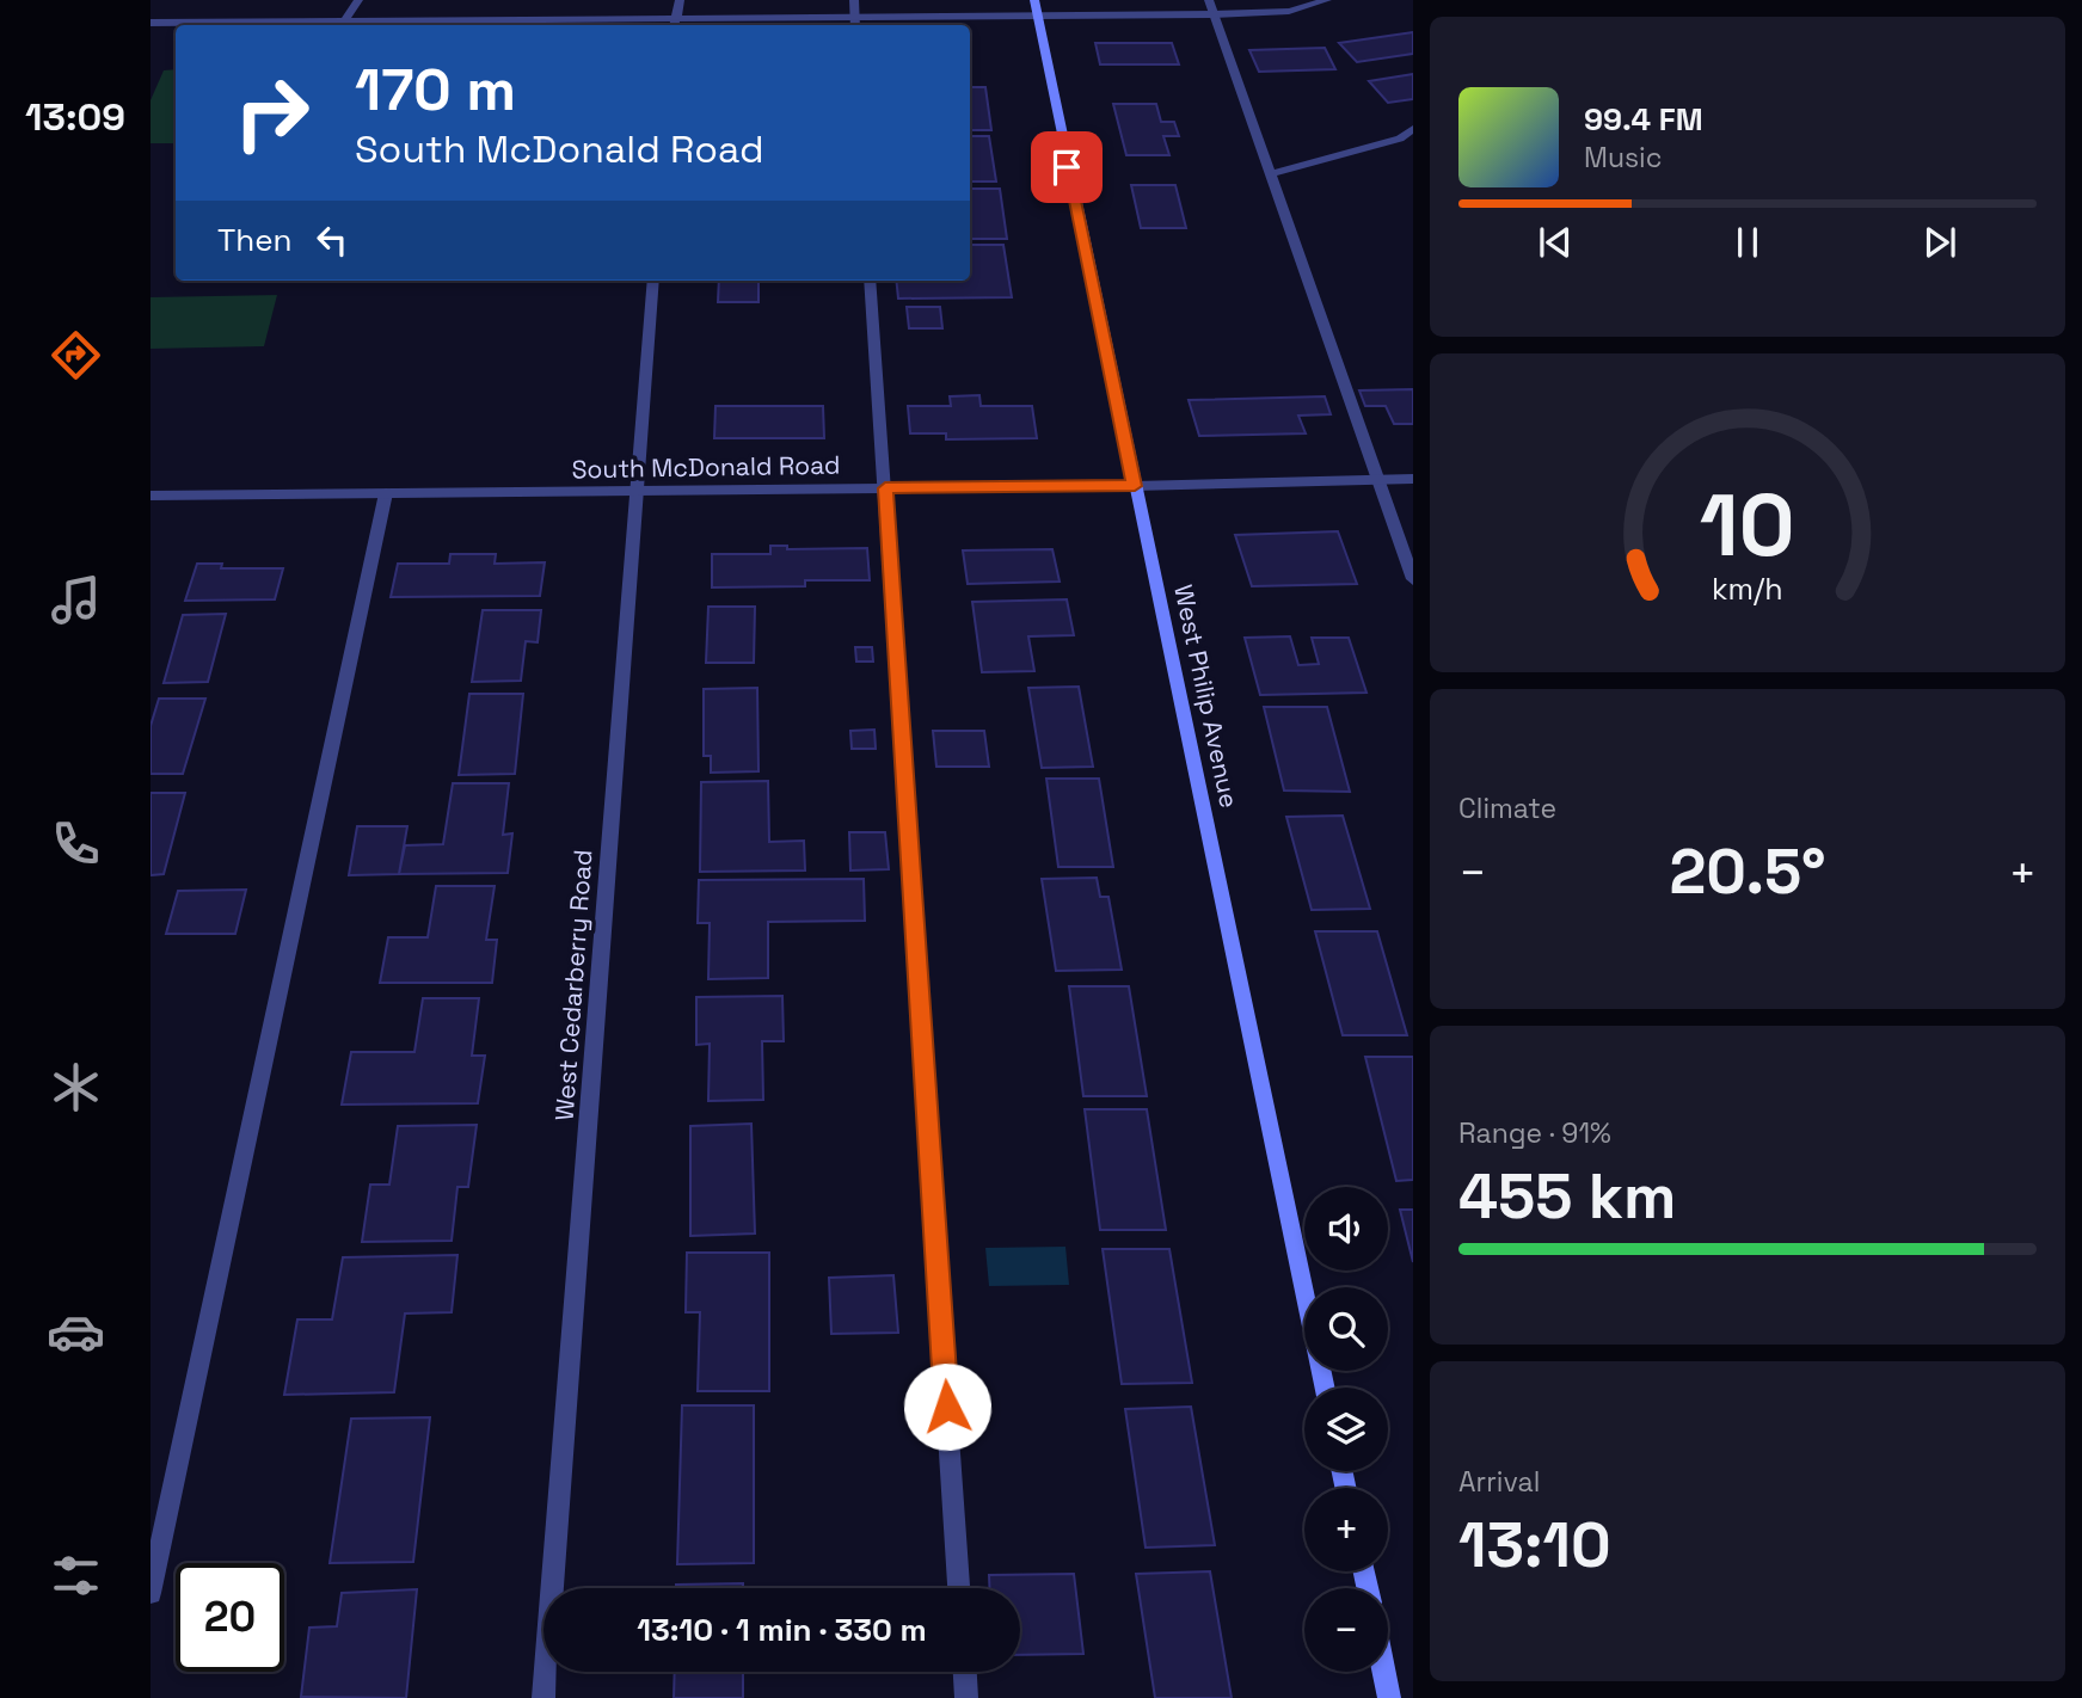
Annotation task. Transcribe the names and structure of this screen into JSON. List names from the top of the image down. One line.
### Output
{"streets":{"main road":["West Philip Avenue"],"street":["South McDonald Road","West Cedarberry Road"]},"crossings":[["South McDonald Road","West Philip Avenue"],["South McDonald Road","West Cedarberry Road"]],"page":{"tabs":"13:09","turn":["170 m","South McDonald Road"],"song":["99.4 FM","Music"],"then":"Then","tile":["Climate",["Range · 91%","455 km"],["Arrival","13:10"]],"heat":["−","20.5°","+"],"map_buttons":["+","−"],"limit":"20","trip":"13:10 · 1 min · 330 m","gauge":["10","km/h"]}}
